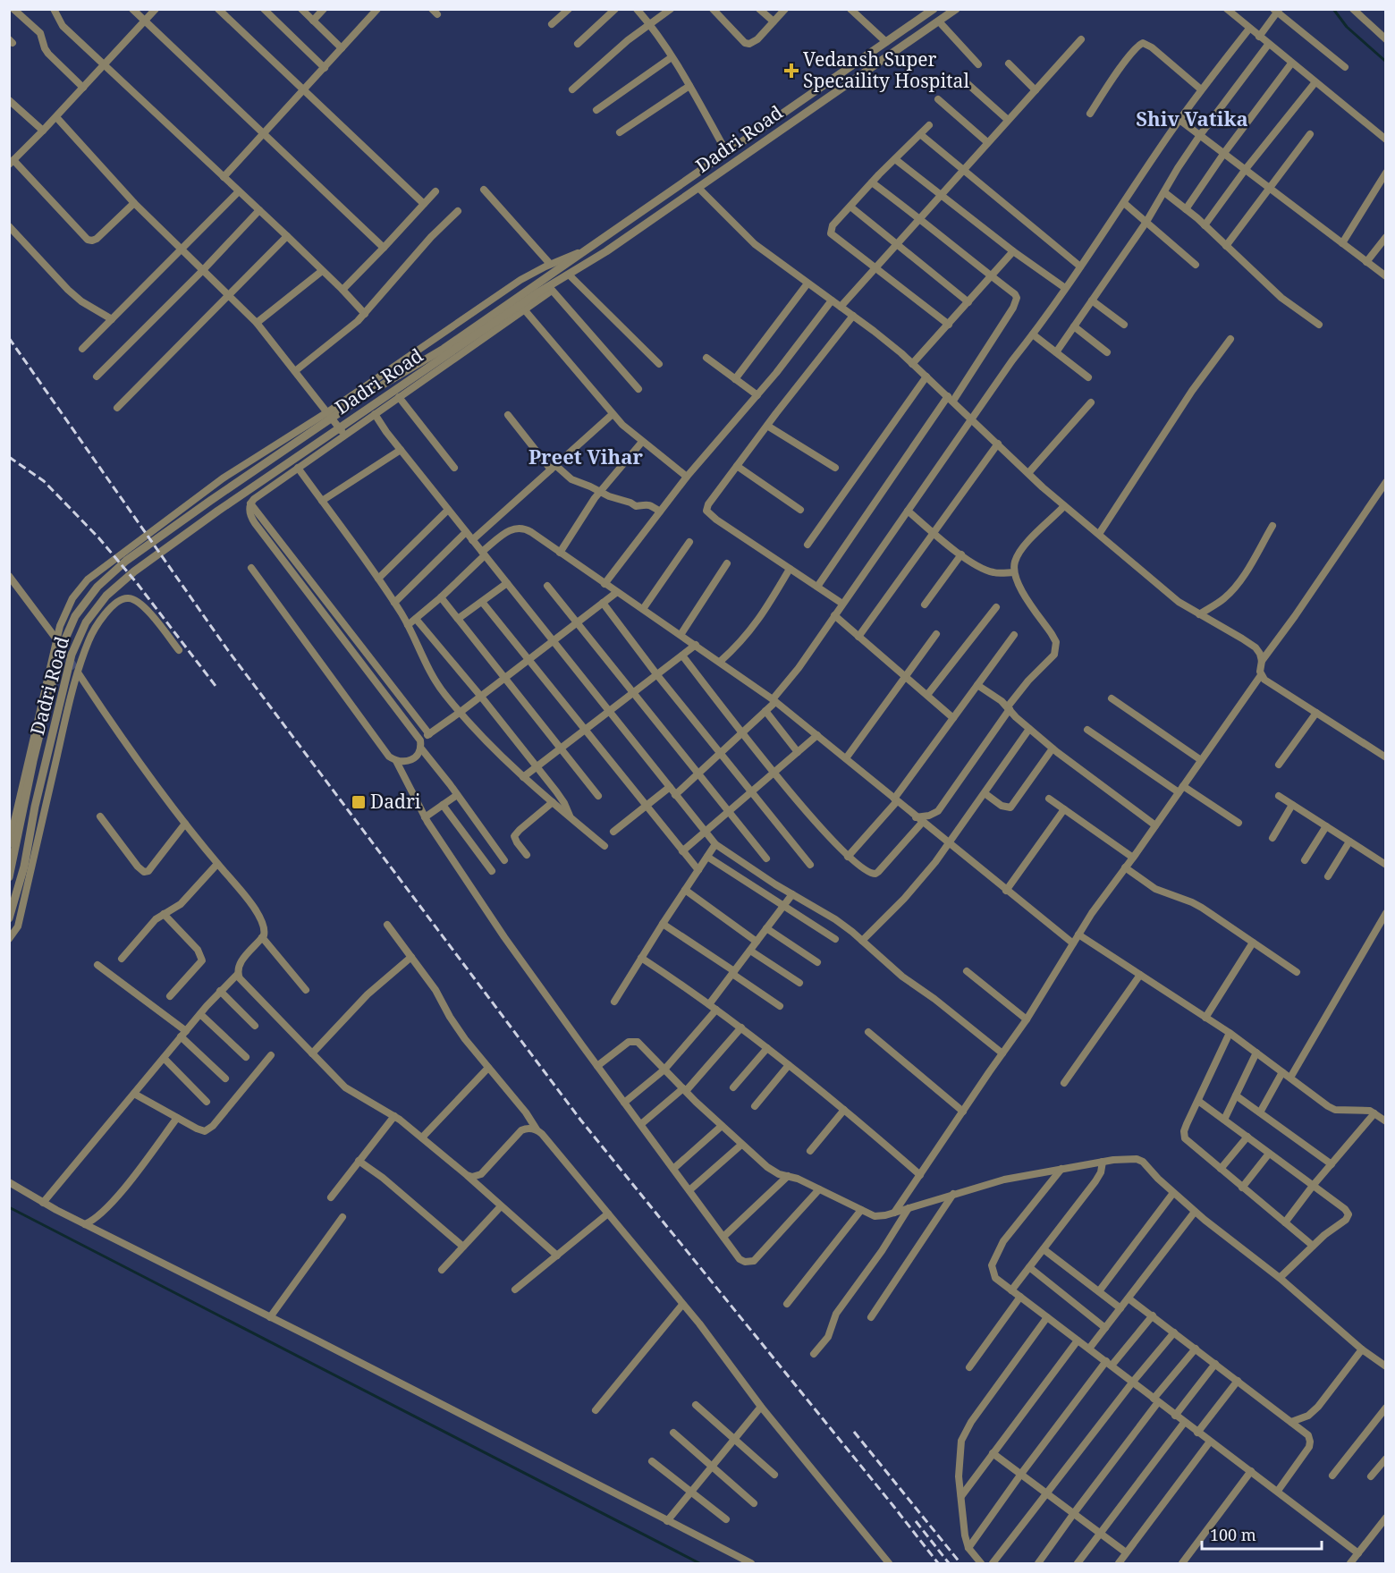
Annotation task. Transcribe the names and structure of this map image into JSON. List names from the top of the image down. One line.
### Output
{"streets":{"street":["Dadri Road"]},"districts":["Shiv Vatika","Preet Vihar"],"places":{"health":["Vedansh Super Specaility Hospital"],"transit":["Dadri"]},"scale_bar":"100 m"}
